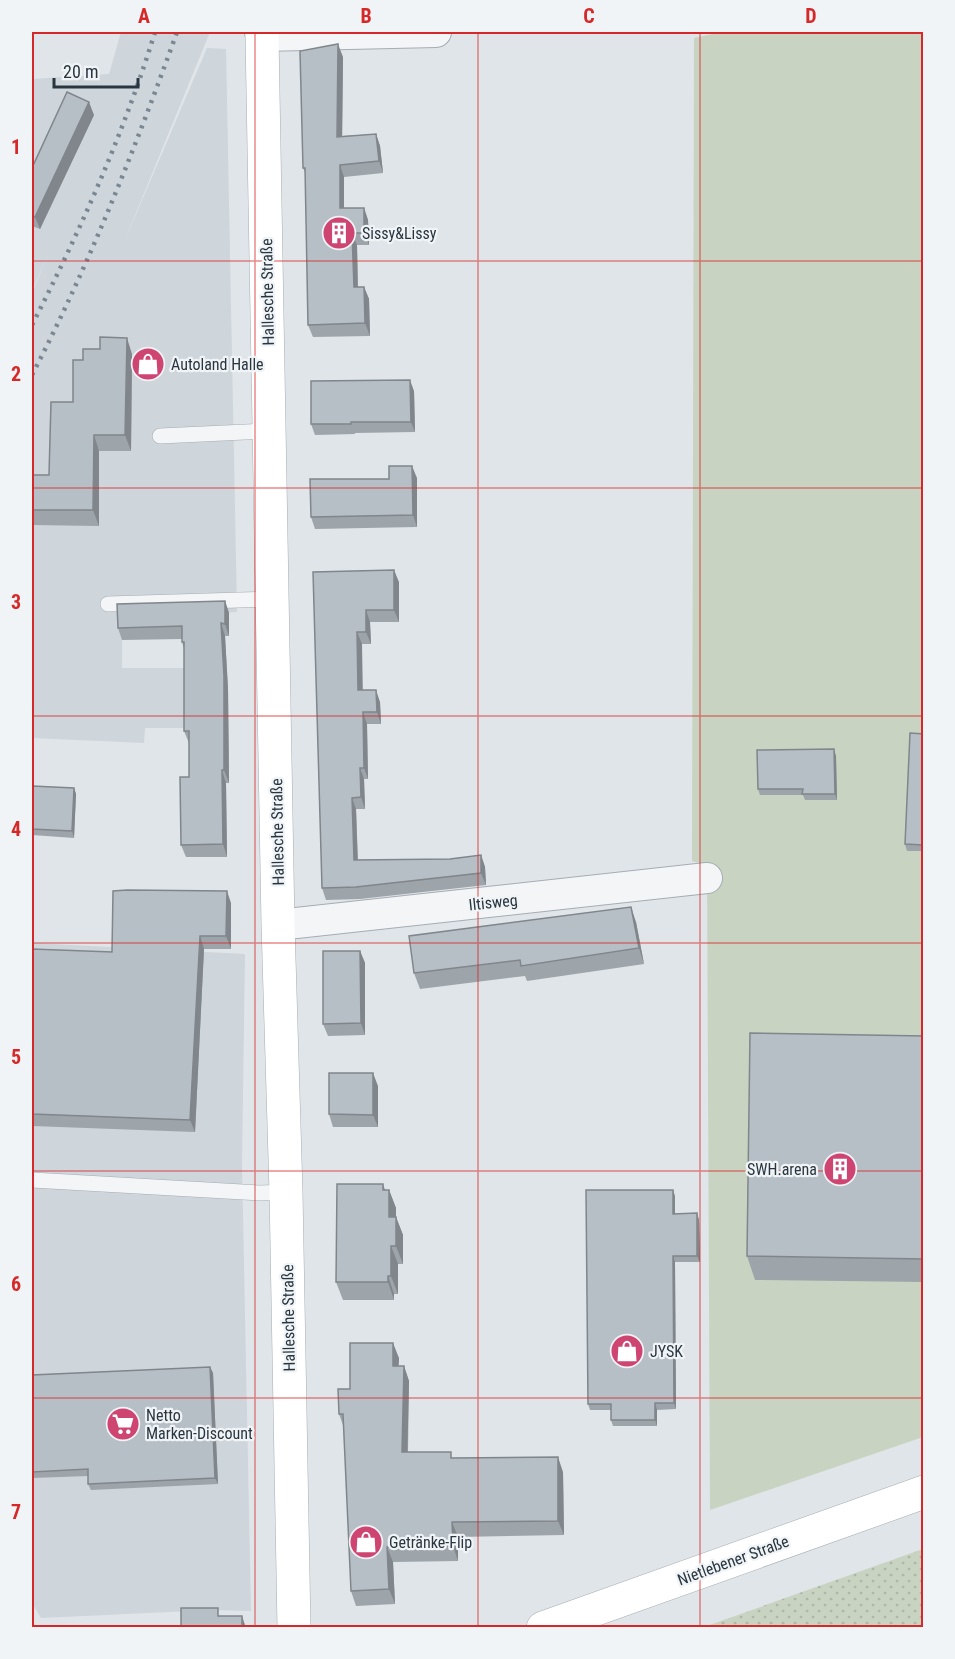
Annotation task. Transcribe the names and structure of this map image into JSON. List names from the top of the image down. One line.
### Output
{"streets":{"street":["Hallesche Straße","Iltisweg","Nietlebener Straße"]},"crossings":[["Hallesche Straße","Iltisweg"]],"places":{"building":["Sissy&Lissy","SWH.arena"],"shop":["Autoland Halle","JYSK","Getränke-Flip"],"supermarket":["Netto Marken-Discount"]},"scale_bar":"20 m","grid":{"columns":["A","B","C","D"],"rows":["1","2","3","4","5","6","7"]}}
